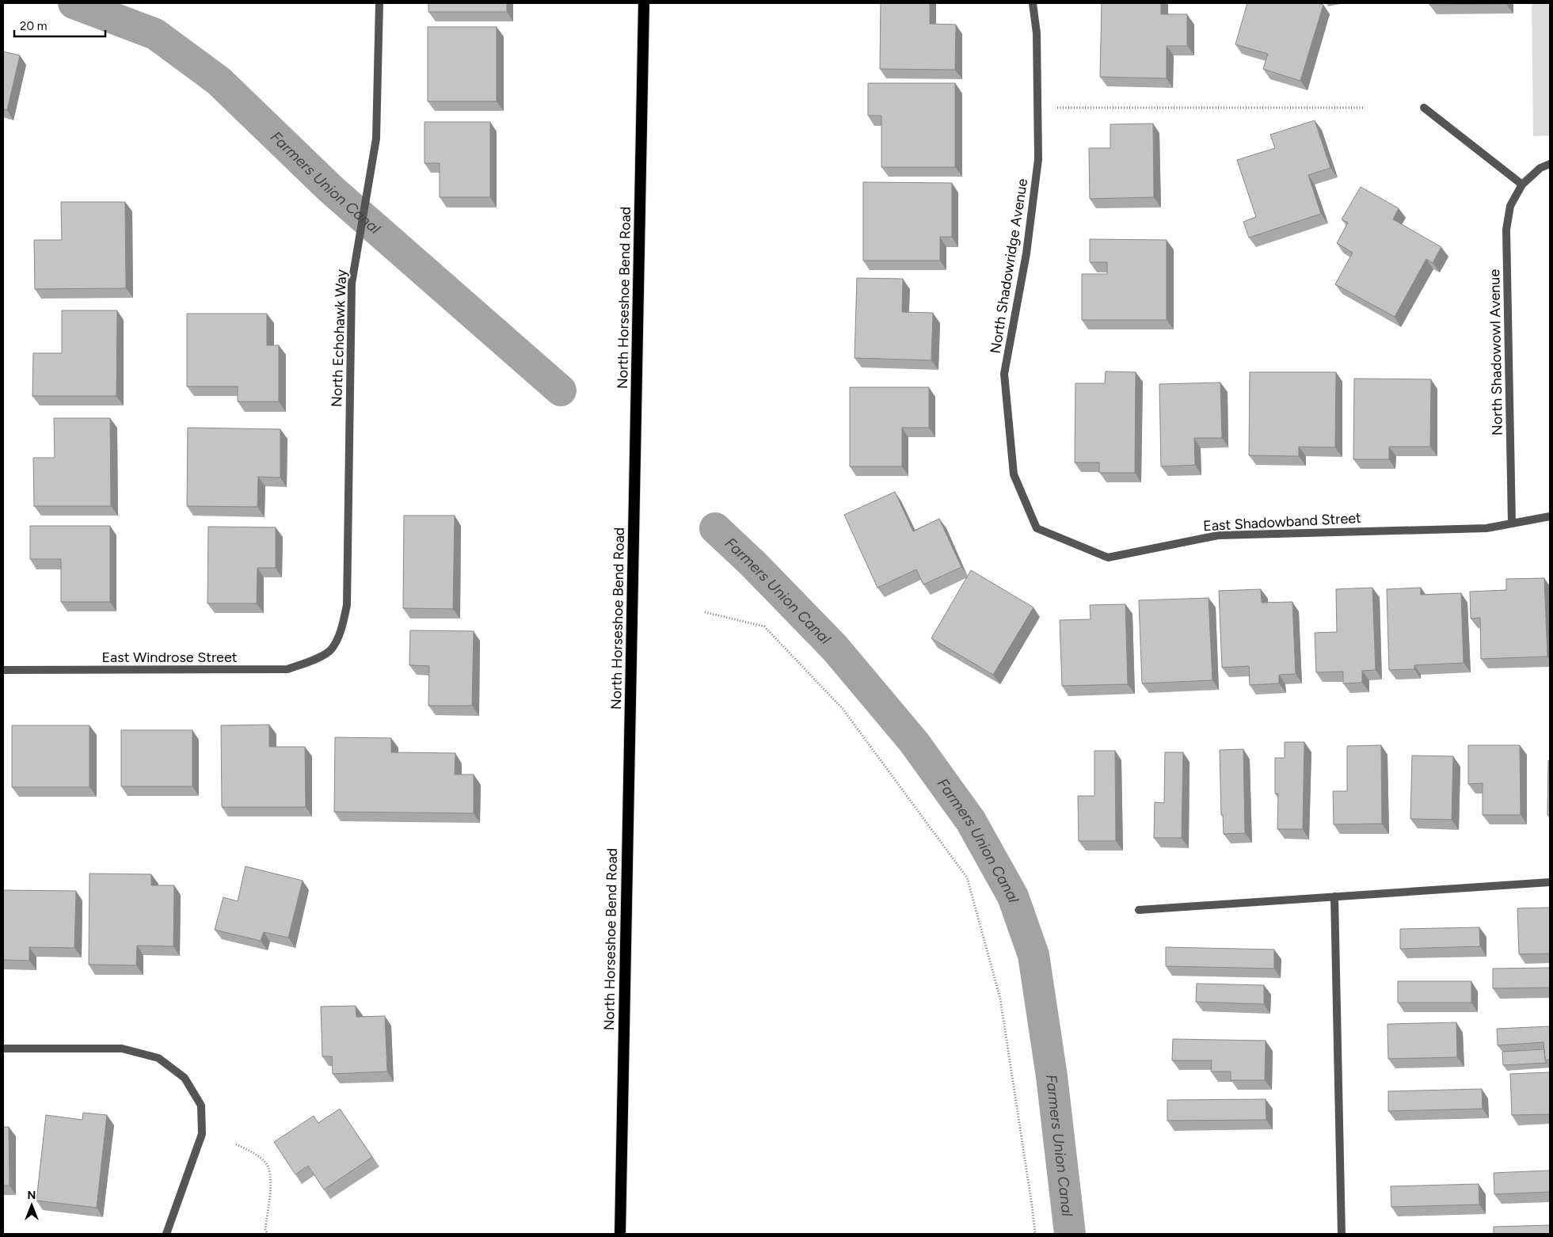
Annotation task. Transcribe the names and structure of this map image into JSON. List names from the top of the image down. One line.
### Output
{"streets":{"highway":["North Horseshoe Bend Road"],"street":["North Shadowridge Avenue","North Echohawk Way","North Shadowowl Avenue","East Shadowband Street","East Windrose Street"]},"crossings":[["North Shadowridge Avenue","East Shadowband Street"],["North Echohawk Way","East Windrose Street"],["North Shadowowl Avenue","East Shadowband Street"]],"water":["Farmers Union Canal"],"scale_bar":"20 m","north":"top"}
